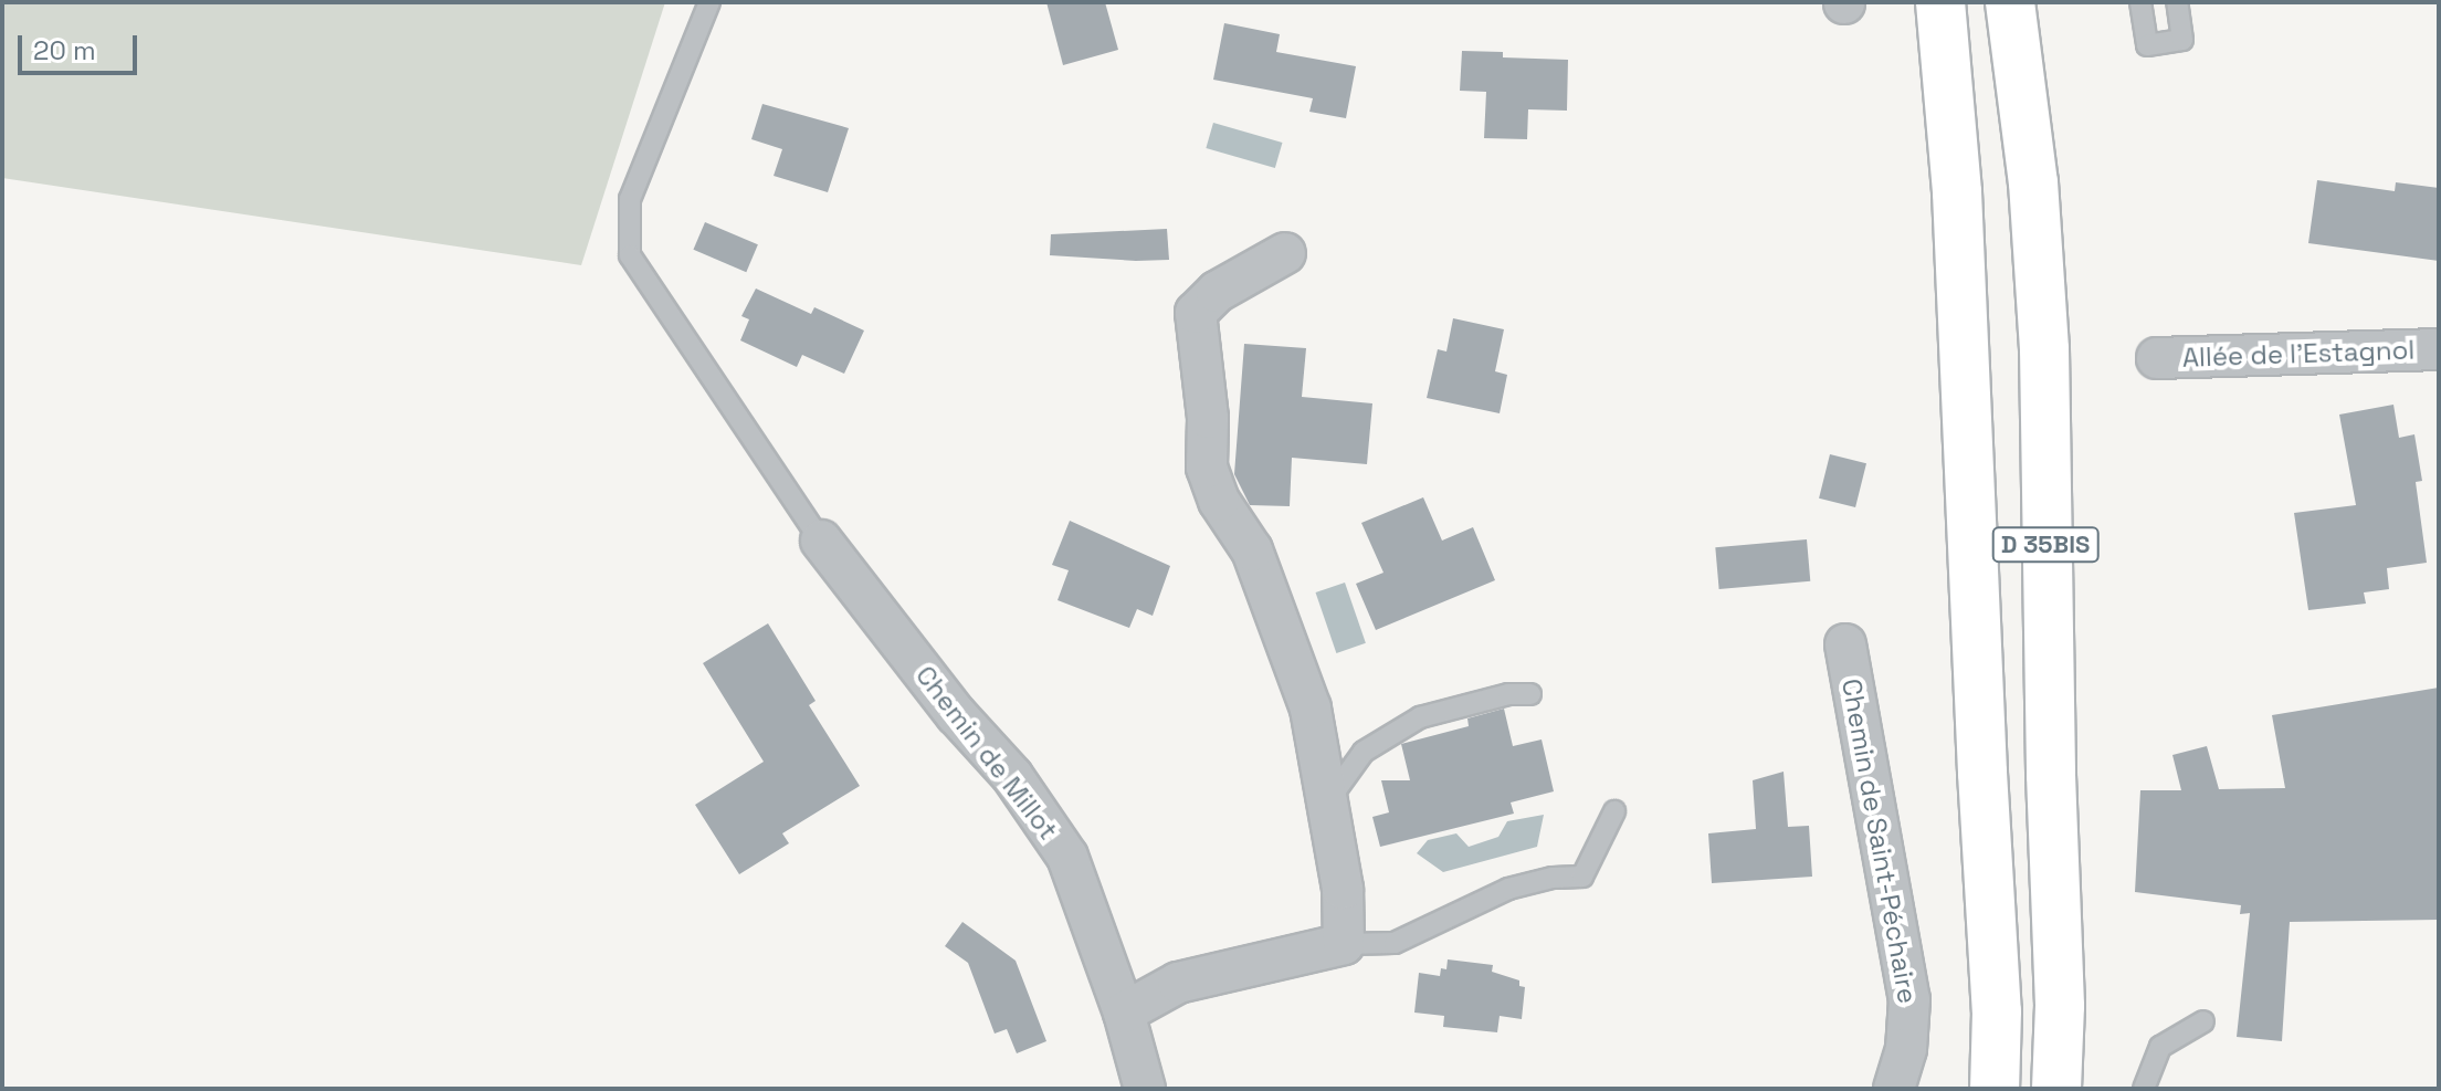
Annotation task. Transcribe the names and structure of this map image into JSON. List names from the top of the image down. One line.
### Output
{"streets":{"main road":["D 35BIS"],"street":["Allée de l'Estagnol","Chemin de Millot","Chemin de Saint-Péchaire"]},"scale_bar":"20 m"}
